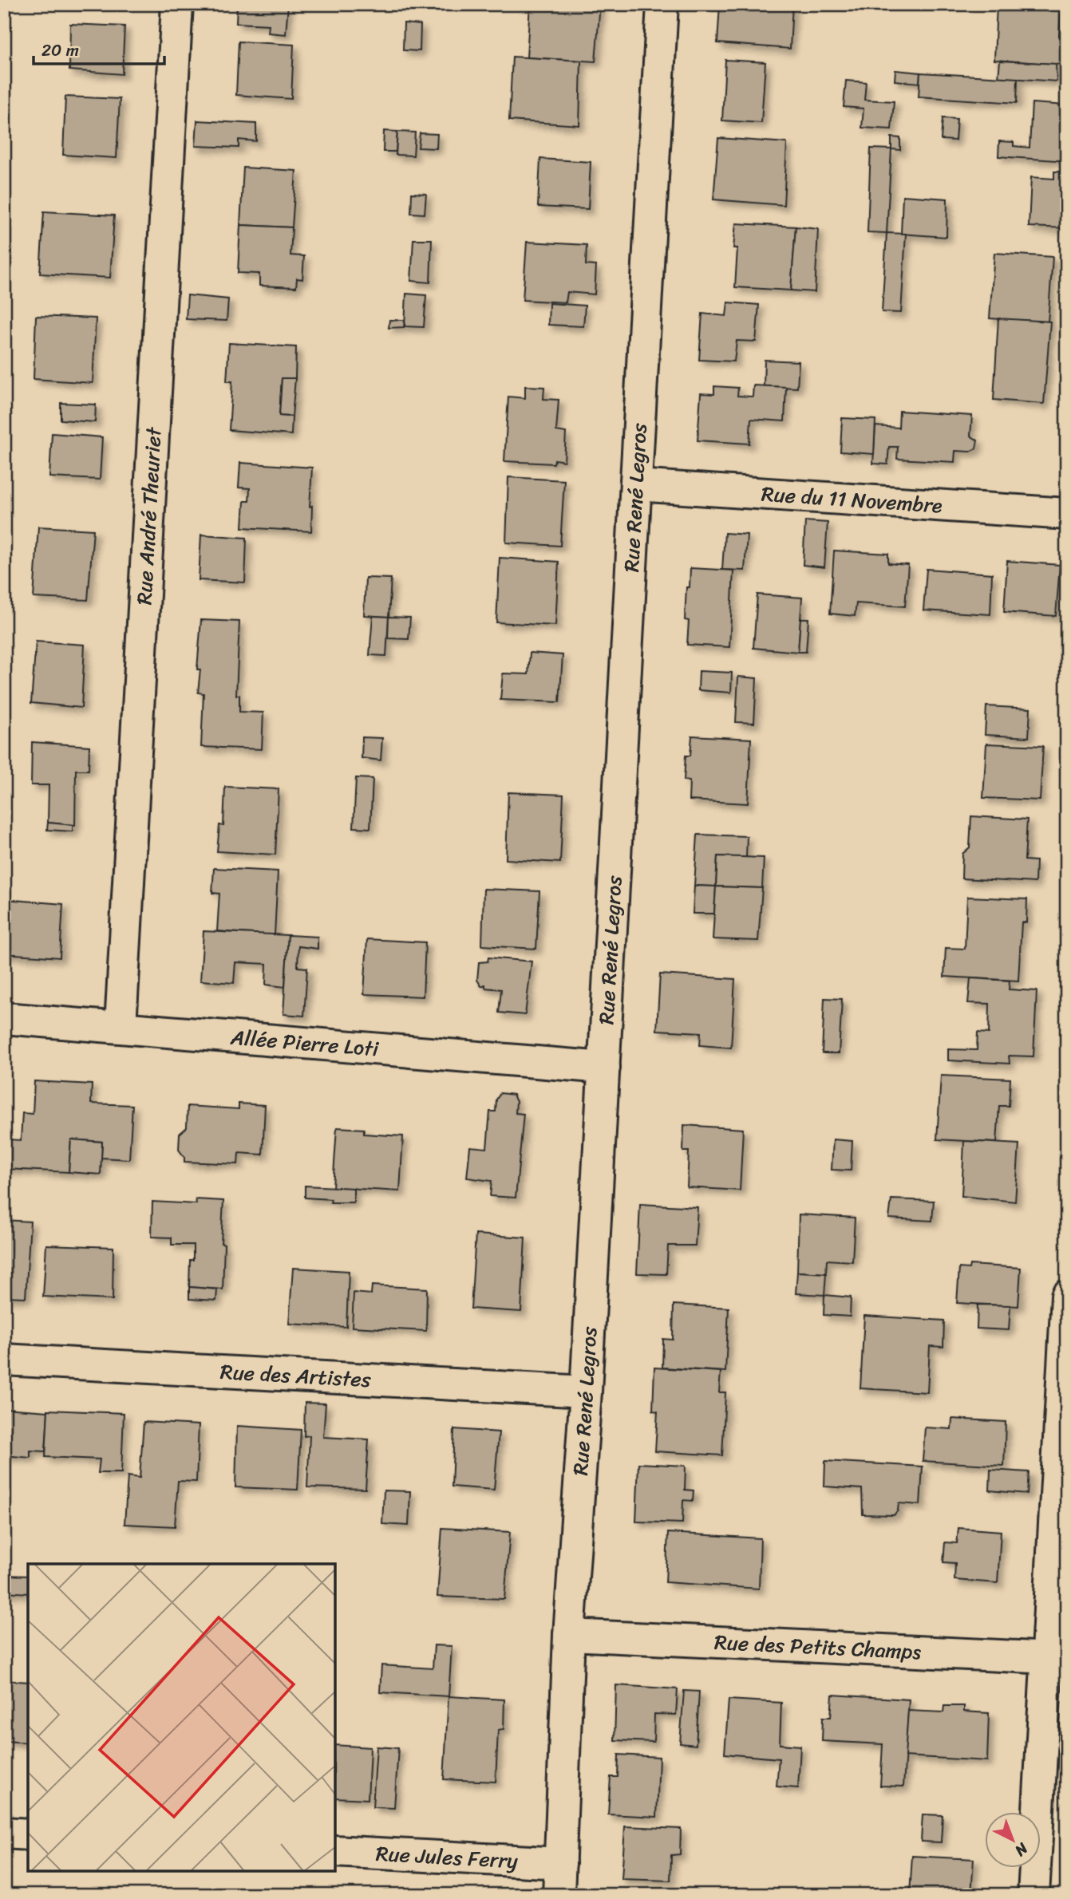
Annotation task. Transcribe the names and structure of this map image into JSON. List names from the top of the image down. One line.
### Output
{"streets":{"street":["Rue René Legros","Rue du 11 Novembre","Rue André Theuriet","Allée Pierre Loti","Rue des Artistes","Rue des Petits Champs","Rue Jules Ferry"]},"crossings":[["Rue René Legros","Rue du 11 Novembre"],["Rue René Legros","Allée Pierre Loti"],["Rue René Legros","Rue des Artistes"],["Rue René Legros","Rue des Petits Champs"],["Rue René Legros","Rue Jules Ferry"],["Rue André Theuriet","Allée Pierre Loti"]],"scale_bar":"20 m","north":"bottom right"}
